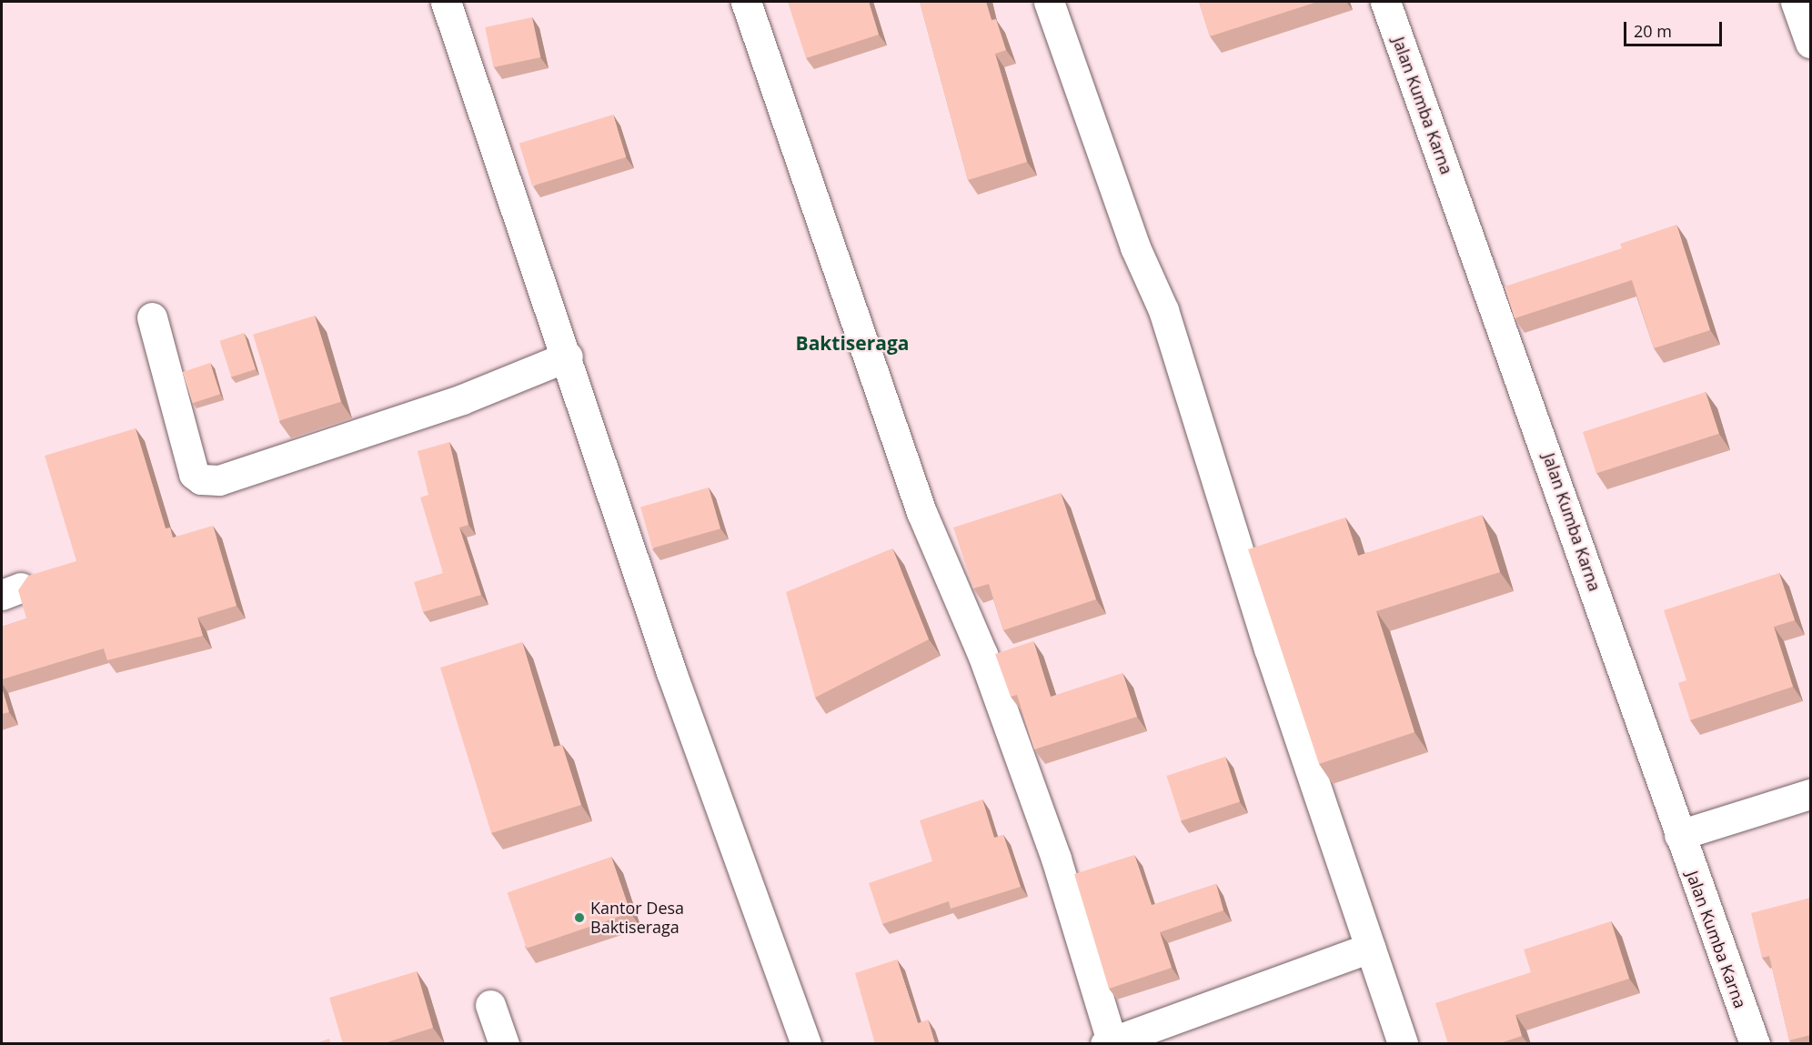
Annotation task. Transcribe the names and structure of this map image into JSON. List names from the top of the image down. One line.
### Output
{"streets":{"street":["Jalan Kumba Karna"]},"districts":["Baktiseraga"],"places":["Kantor Desa Baktiseraga"],"scale_bar":"20 m"}
